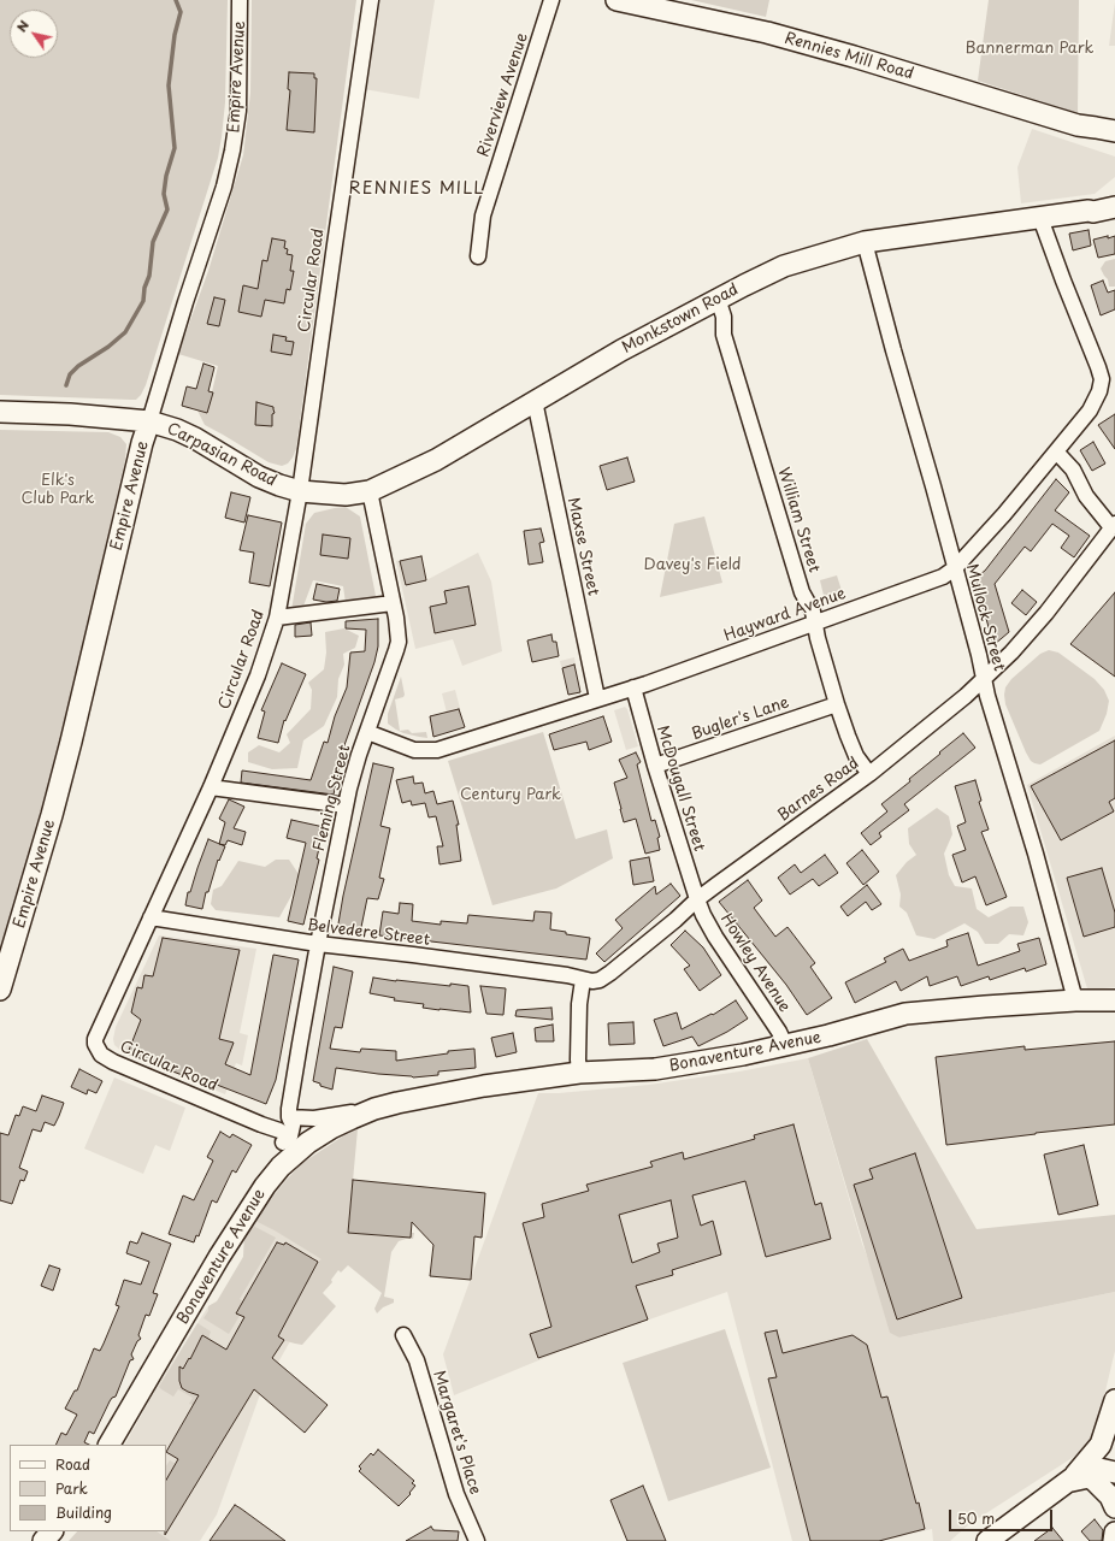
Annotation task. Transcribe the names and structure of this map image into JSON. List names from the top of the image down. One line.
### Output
{"streets":{"street":["Rennies Mill Road","Empire Avenue","Riverview Avenue","Circular Road","Monkstown Road","Carpasian Road","William Street","Maxse Street","Hayward Avenue","Mullock Street","Bugler's Lane","McDougall Street","Barnes Road","Fleming Street","Belvedere Street","Howley Avenue","Bonaventure Avenue","Margaret's Place"]},"crossings":[["Empire Avenue","Carpasian Road"],["Circular Road","Monkstown Road"],["Circular Road","Carpasian Road"],["Circular Road","Fleming Street"],["Circular Road","Belvedere Street"],["Monkstown Road","Carpasian Road"],["Monkstown Road","William Street"],["Monkstown Road","Maxse Street"],["Monkstown Road","Hayward Avenue"],["Monkstown Road","Mullock Street"],["Monkstown Road","Fleming Street"],["William Street","Hayward Avenue"],["William Street","Bugler's Lane"],["William Street","Barnes Road"],["Maxse Street","Hayward Avenue"],["Hayward Avenue","Mullock Street"],["Hayward Avenue","McDougall Street"],["Hayward Avenue","Fleming Street"],["Mullock Street","Barnes Road"],["Mullock Street","Bonaventure Avenue"],["Bugler's Lane","McDougall Street"],["McDougall Street","Barnes Road"],["McDougall Street","Howley Avenue"],["Barnes Road","Belvedere Street"],["Barnes Road","Howley Avenue"],["Fleming Street","Belvedere Street"],["Fleming Street","Bonaventure Avenue"],["Howley Avenue","Bonaventure Avenue"]],"districts":["RENNIES MILL"],"parks":["Bannerman Park","Elk's Club Park","Davey's Field","Century Park"],"legend":["Road","Park","Building"],"scale_bar":"50 m","north":"top left"}
